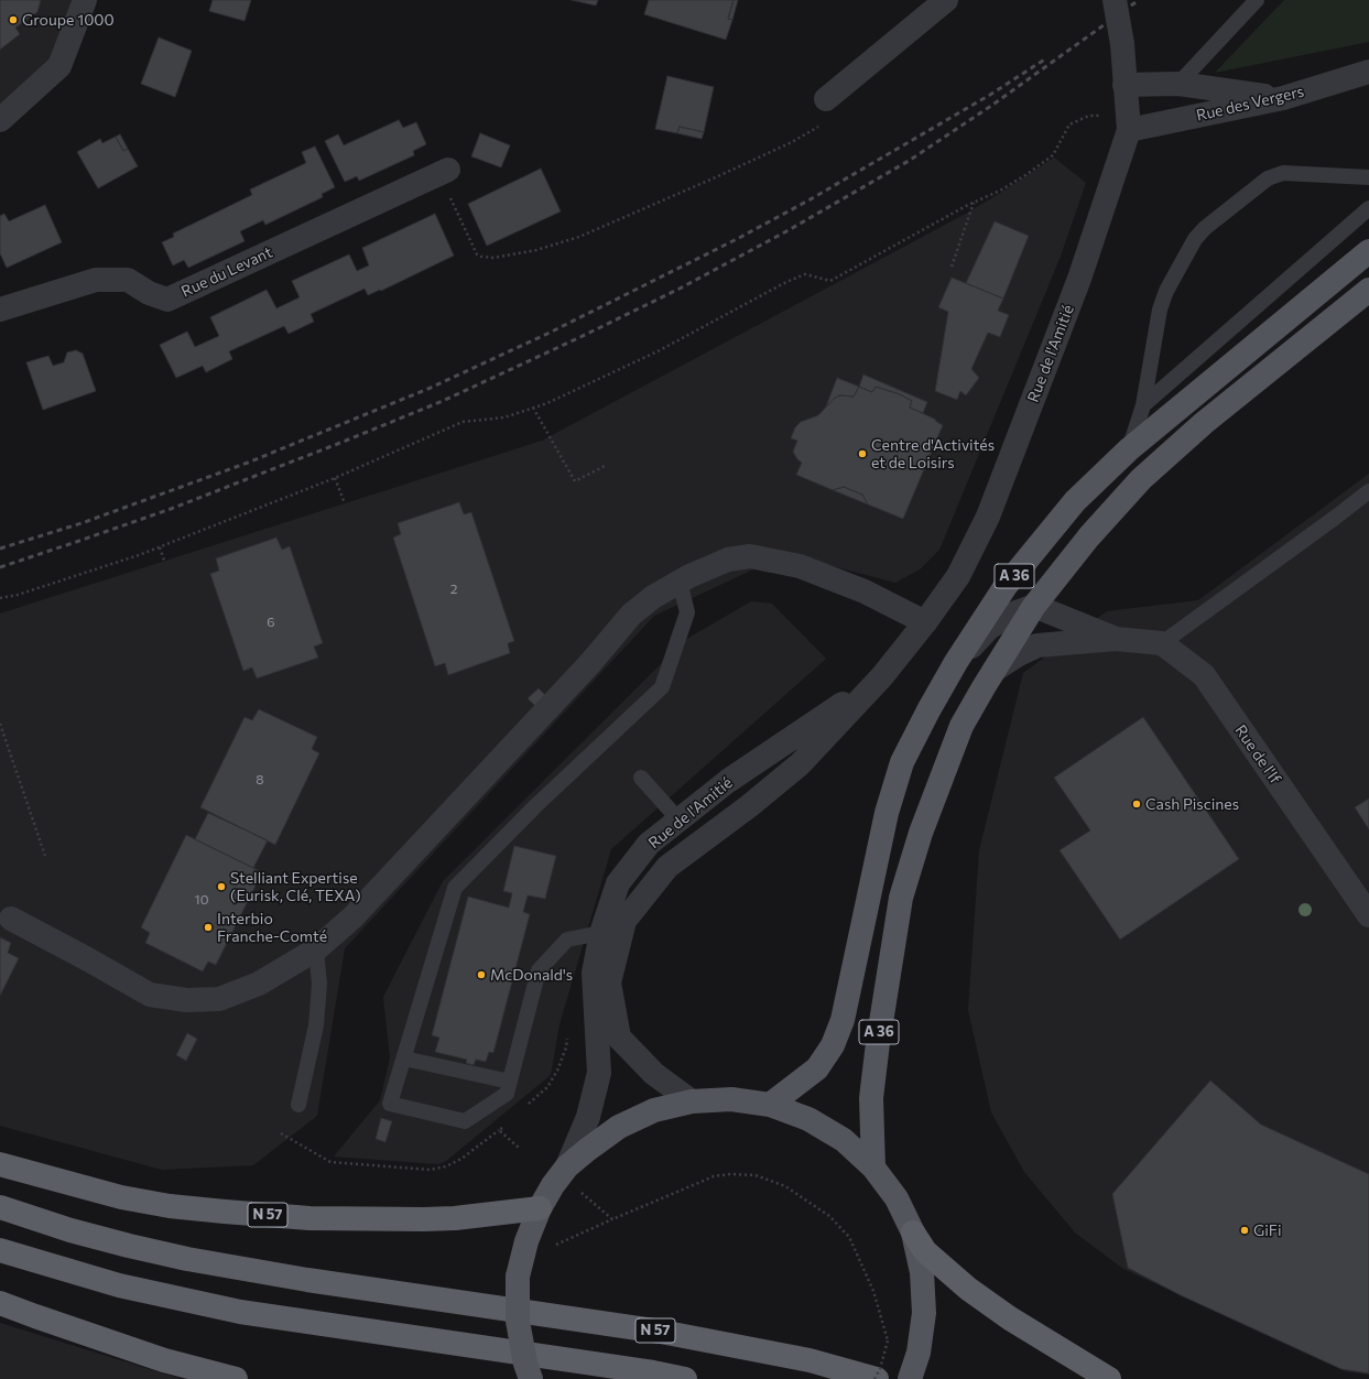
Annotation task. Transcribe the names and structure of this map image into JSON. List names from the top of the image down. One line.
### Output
{"streets":{"highway":["N 57"],"main road":["A 36"],"street":["Rue des Vergers","Rue du Levant","Rue de l'Amitié","Rue de l'If"]},"crossings":[["Rue des Vergers","Rue de l'Amitié"]],"places":["Groupe 1000","Centre d'Activités et de Loisirs","Cash Piscines","Stelliant Expertise (Eurisk, Clé, TEXA)","Interbio Franche-Comté","McDonald's","GiFi"],"house_numbers":["2","6","8","10"]}
